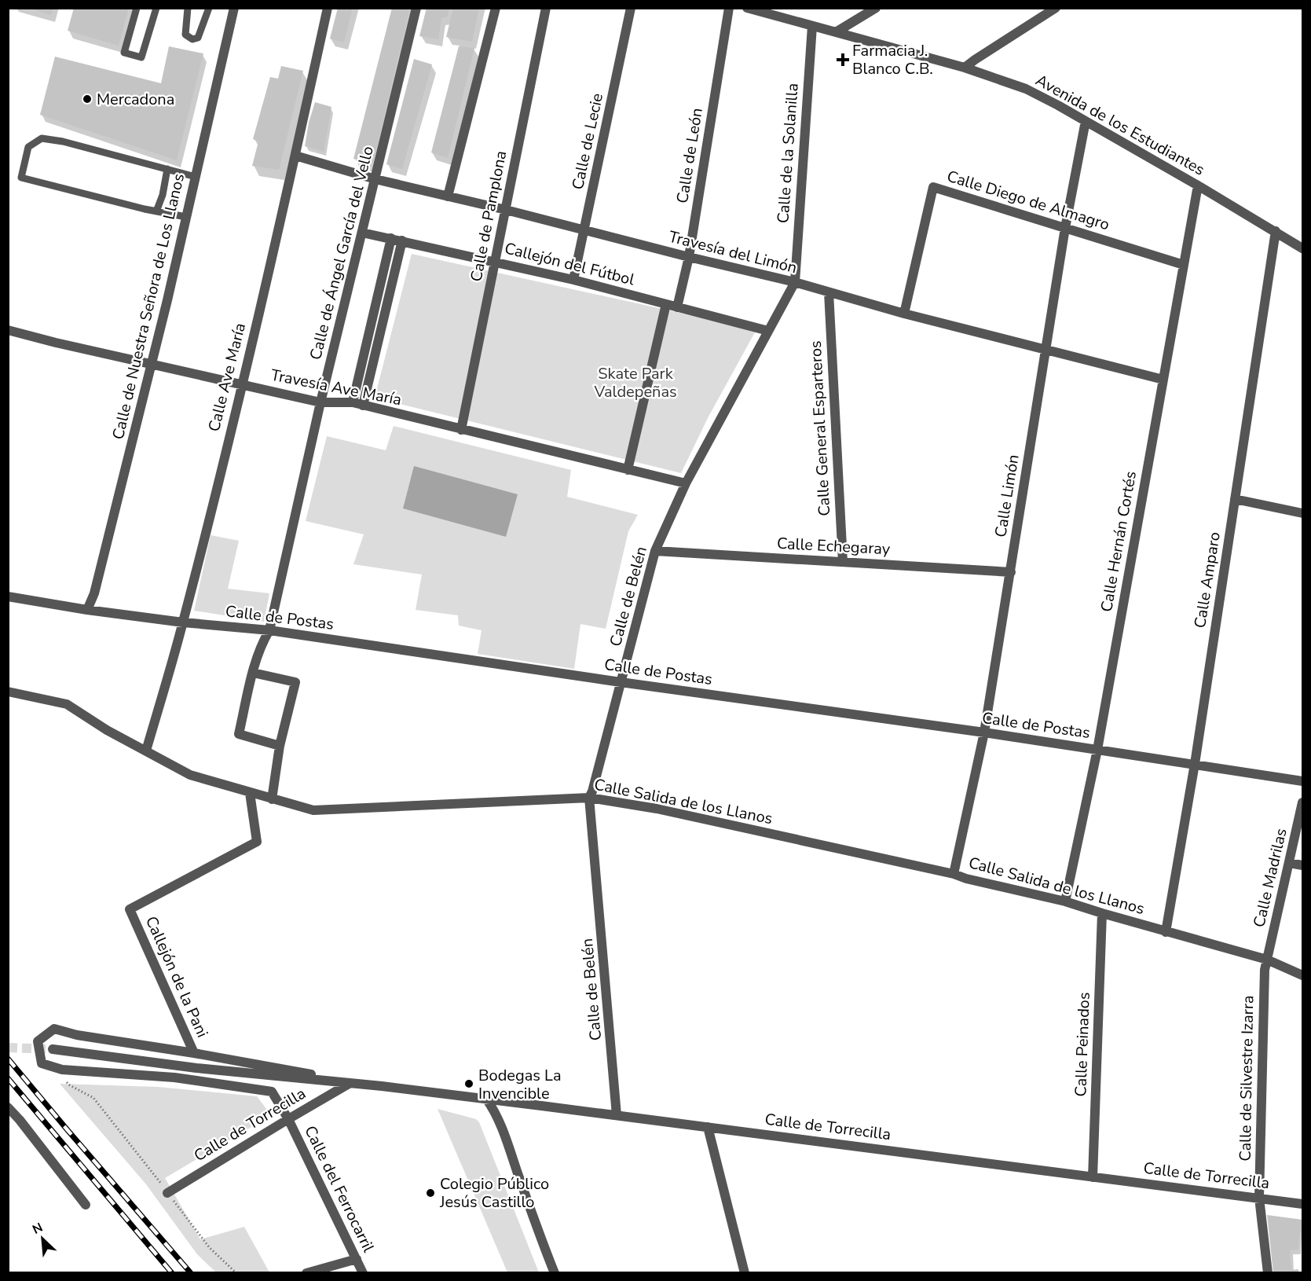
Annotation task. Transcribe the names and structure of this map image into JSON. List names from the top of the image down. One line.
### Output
{"streets":{"street":["Avenida de los Estudiantes","Calle de Lecie","Calle de la Solanilla","Calle de León","Calle Diego de Almagro","Calle de Pamplona","Travesía del Limón","Calle de Ángel García del Vello","Callejón del Fútbol","Calle de Nuestra Señora de Los Llanos","Calle Ave María","Travesía Ave María","Calle General Esparteros","Calle Limón","Calle Hernán Cortés","Calle Echegaray","Calle Amparo","Calle de Belén","Calle de Postas","Calle Salida de los Llanos","Calle Madrilas","Callejón de la Pani","Calle Peinados","Calle de Silvestre Izarra","Calle de Torrecilla","Calle del Ferrocarril"]},"crossings":[["Avenida de los Estudiantes","Calle de la Solanilla"],["Avenida de los Estudiantes","Calle Limón"],["Avenida de los Estudiantes","Calle Hernán Cortés"],["Avenida de los Estudiantes","Calle Amparo"],["Calle de Lecie","Travesía del Limón"],["Calle de Lecie","Callejón del Fútbol"],["Calle de la Solanilla","Travesía del Limón"],["Calle de la Solanilla","Calle de Belén"],["Calle de León","Travesía del Limón"],["Calle de León","Callejón del Fútbol"],["Calle Diego de Almagro","Travesía del Limón"],["Calle Diego de Almagro","Calle Limón"],["Calle Diego de Almagro","Calle Hernán Cortés"],["Calle de Pamplona","Travesía del Limón"],["Calle de Pamplona","Callejón del Fútbol"],["Calle de Pamplona","Travesía Ave María"],["Travesía del Limón","Calle de Ángel García del Vello"],["Travesía del Limón","Calle Ave María"],["Travesía del Limón","Calle General Esparteros"],["Travesía del Limón","Calle Limón"],["Travesía del Limón","Calle Hernán Cortés"],["Travesía del Limón","Calle de Belén"],["Calle de Ángel García del Vello","Callejón del Fútbol"],["Calle de Ángel García del Vello","Travesía Ave María"],["Calle de Ángel García del Vello","Calle de Postas"],["Callejón del Fútbol","Calle de Belén"],["Calle de Nuestra Señora de Los Llanos","Travesía Ave María"],["Calle de Nuestra Señora de Los Llanos","Calle de Postas"],["Calle Ave María","Travesía Ave María"],["Calle Ave María","Calle de Postas"],["Calle Ave María","Calle Salida de los Llanos"],["Travesía Ave María","Calle de Belén"],["Calle General Esparteros","Calle Echegaray"],["Calle Limón","Calle Echegaray"],["Calle Limón","Calle de Postas"],["Calle Limón","Calle Salida de los Llanos"],["Calle Hernán Cortés","Calle de Postas"],["Calle Hernán Cortés","Calle Salida de los Llanos"],["Calle Echegaray","Calle de Belén"],["Calle Amparo","Calle de Postas"],["Calle Amparo","Calle Salida de los Llanos"],["Calle de Belén","Calle de Postas"],["Calle de Belén","Calle Salida de los Llanos"],["Calle de Belén","Calle de Torrecilla"],["Calle Salida de los Llanos","Calle Madrilas"],["Calle Salida de los Llanos","Callejón de la Pani"],["Calle Salida de los Llanos","Calle Peinados"],["Calle Salida de los Llanos","Calle de Silvestre Izarra"],["Calle Madrilas","Calle de Silvestre Izarra"],["Calle Peinados","Calle de Torrecilla"],["Calle de Silvestre Izarra","Calle de Torrecilla"],["Calle de Torrecilla","Calle del Ferrocarril"]],"parks":["Skate Park Valdepeñas"],"places":{"health":["Farmacia J. Blanco C.B."],"other":["Mercadona","Bodegas La Invencible","Colegio Público Jesús Castillo"]},"north":"top left"}
